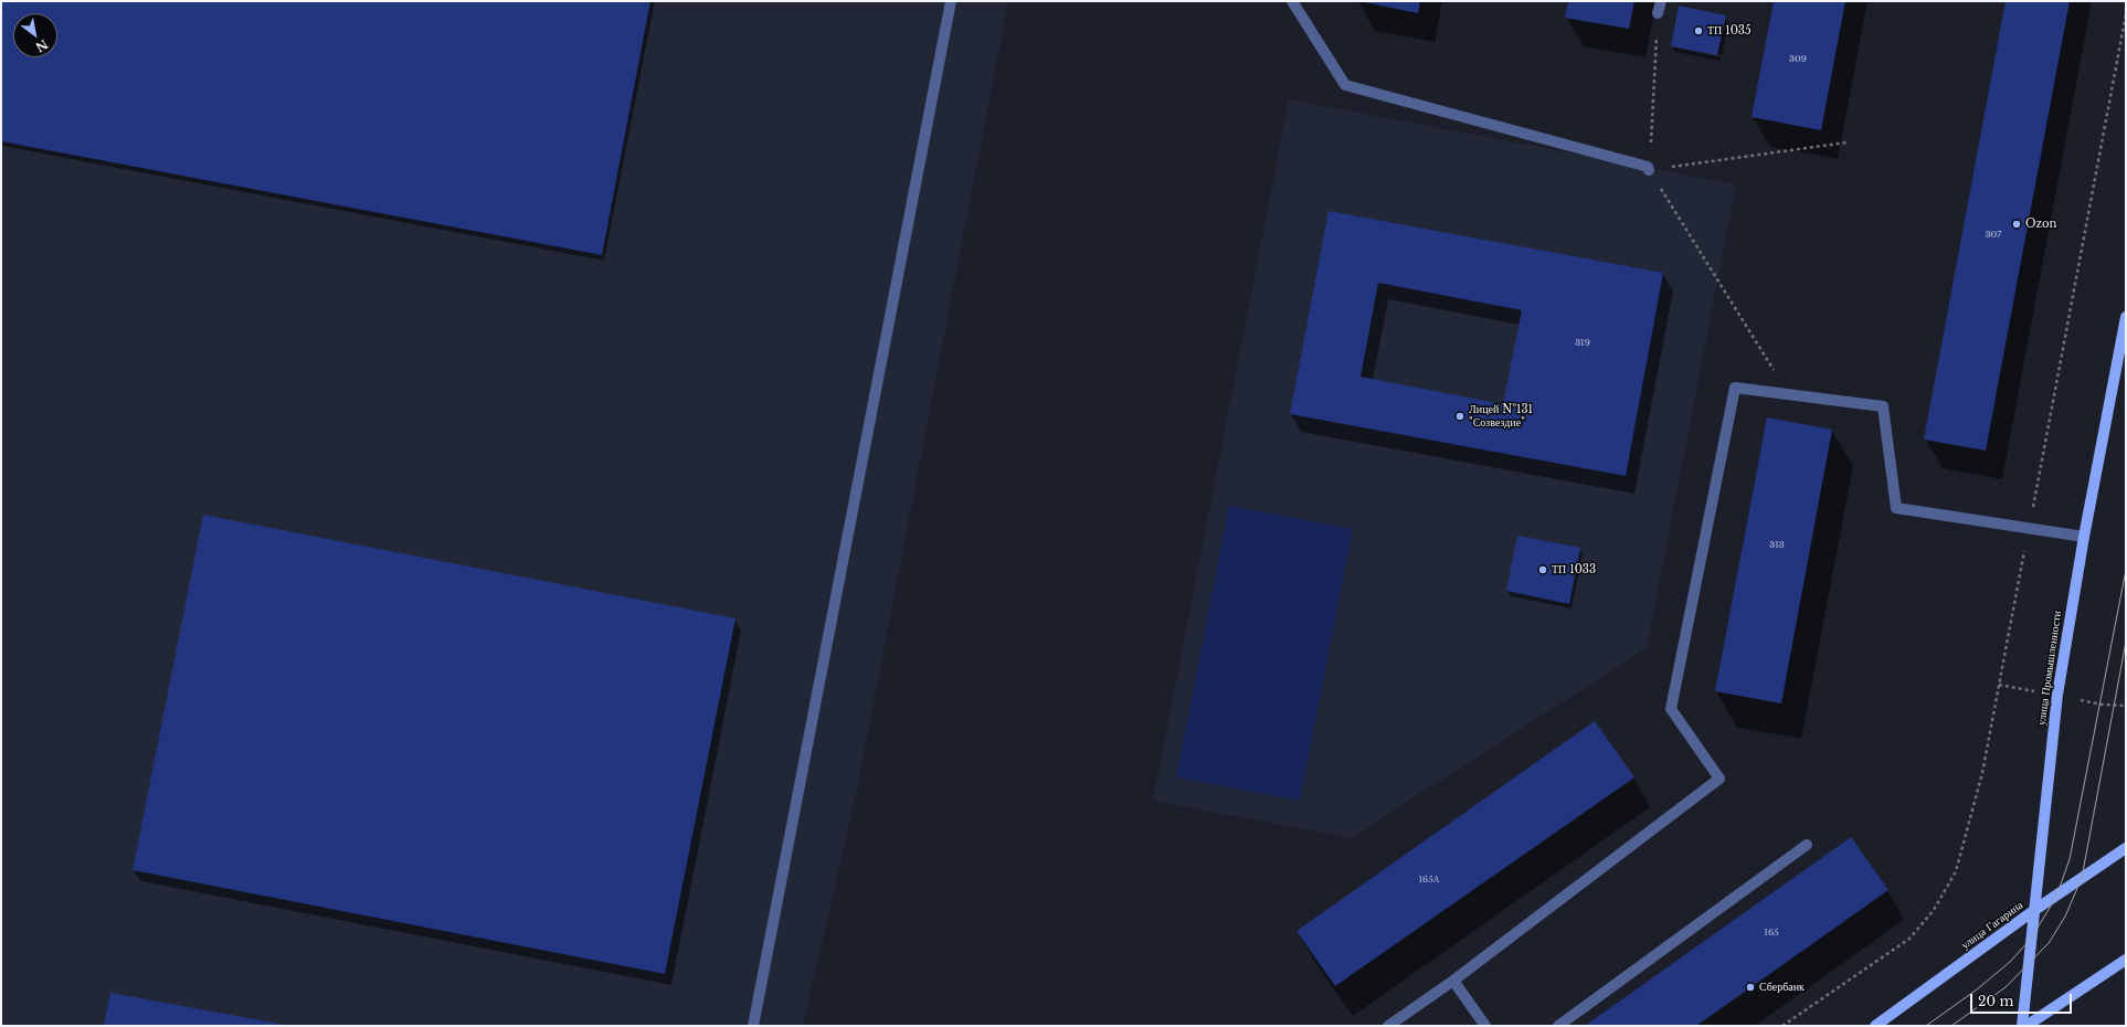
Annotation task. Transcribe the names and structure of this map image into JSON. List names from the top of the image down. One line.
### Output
{"streets":{"main road":["улица Промышленности","улица Гагарина"]},"crossings":[["улица Промышленности","улица Гагарина"]],"places":["ТП 1035","Ozon","Лицей №131 \"Созвездие\"","ТП 1033","Сбербанк"],"house_numbers":["309","307","319","313","165А","165"],"scale_bar":"20 m","north":"bottom right"}
